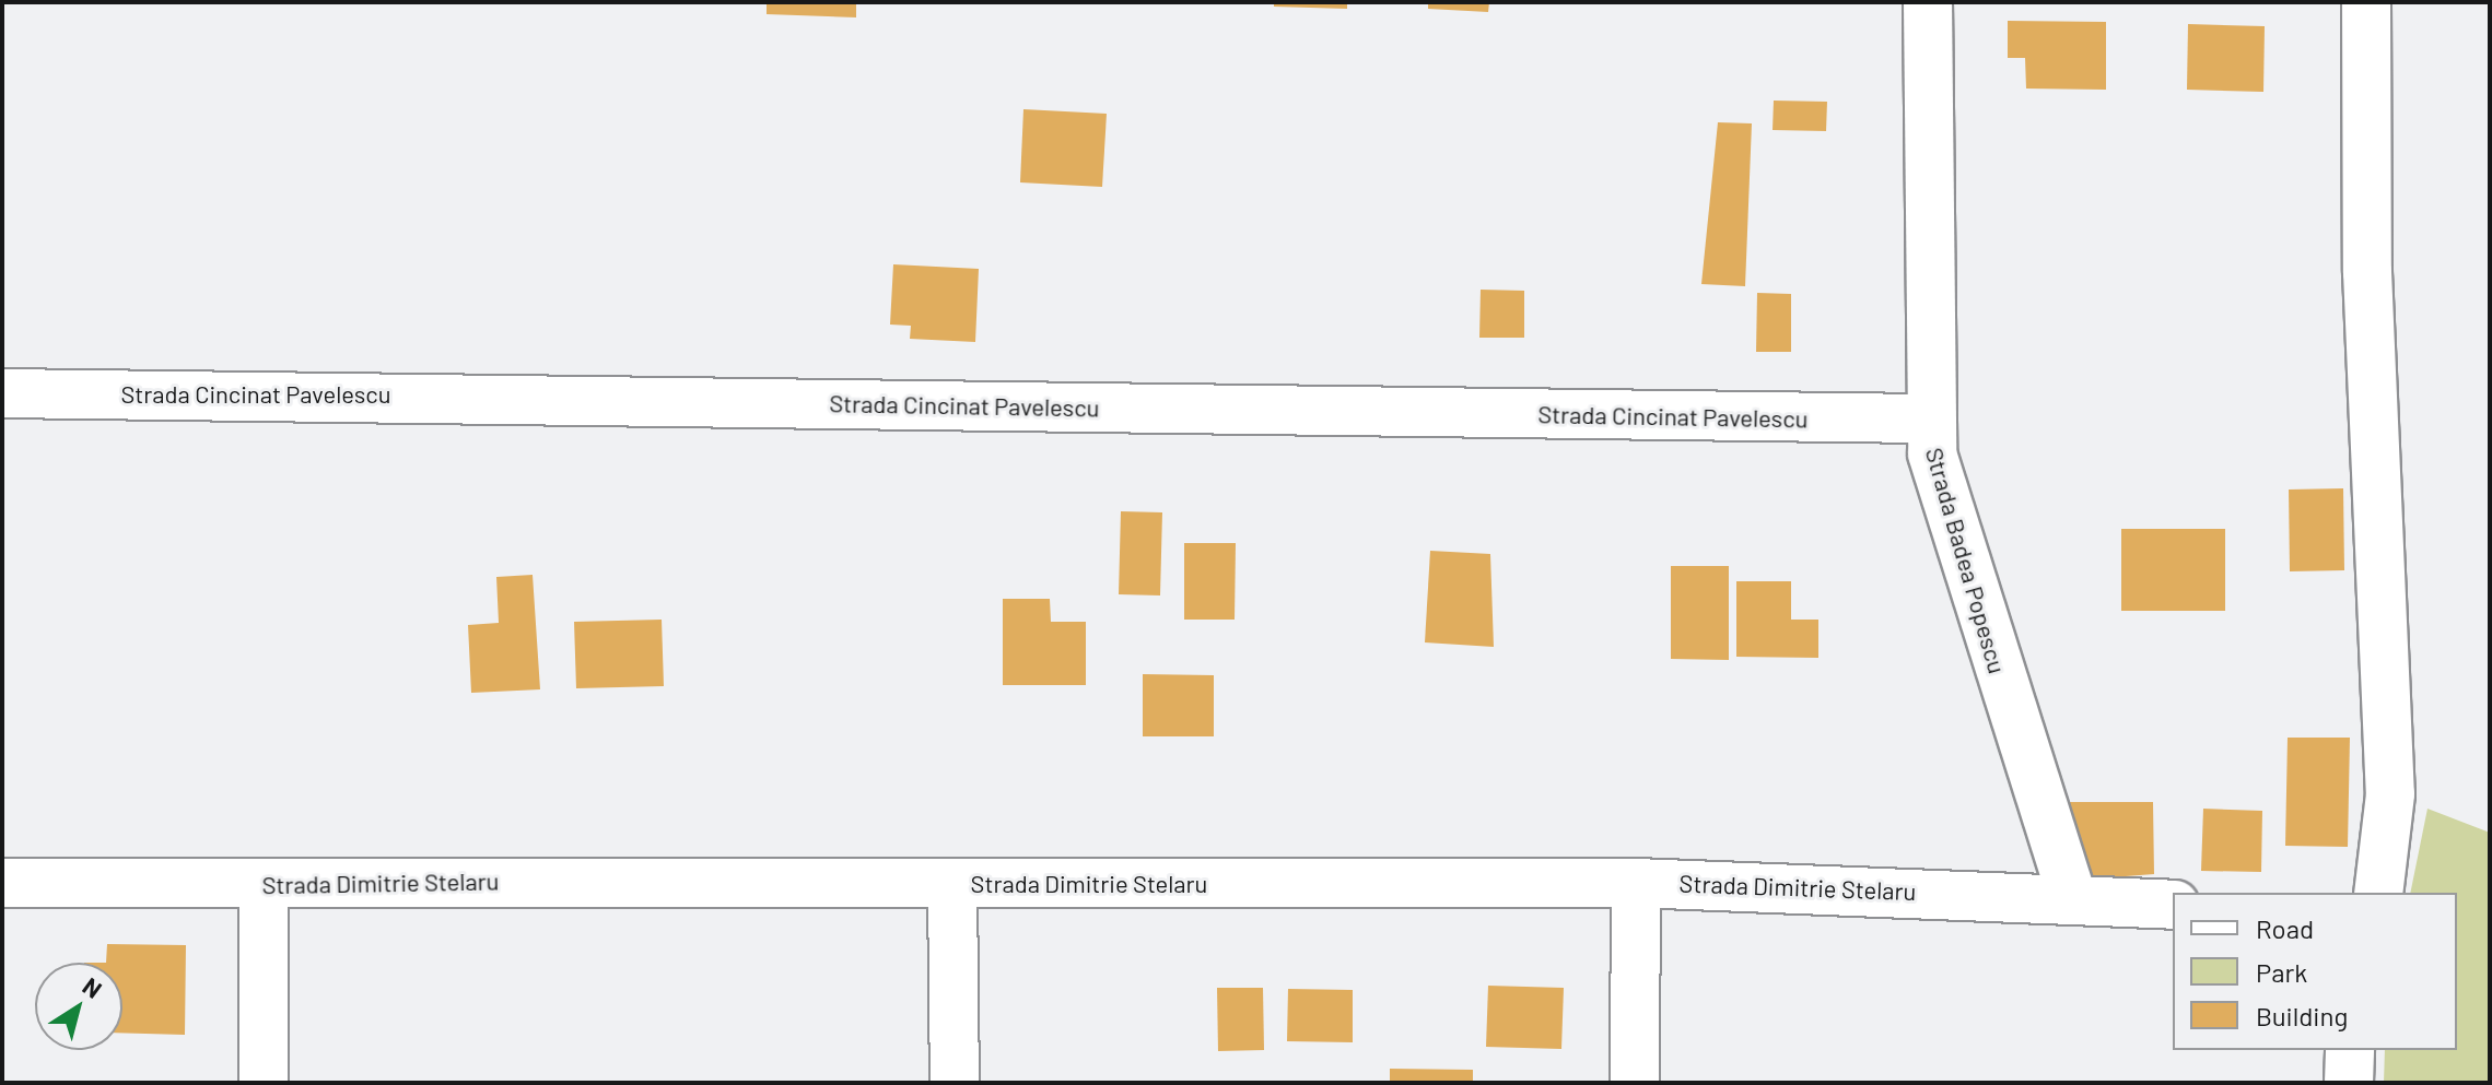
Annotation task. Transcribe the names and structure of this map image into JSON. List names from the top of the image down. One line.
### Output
{"streets":{"street":["Strada Cincinat Pavelescu","Strada Badea Popescu","Strada Dimitrie Stelaru"]},"crossings":[["Strada Cincinat Pavelescu","Strada Badea Popescu"],["Strada Badea Popescu","Strada Dimitrie Stelaru"]],"legend":["Road","Park","Building"],"north":"top right"}
